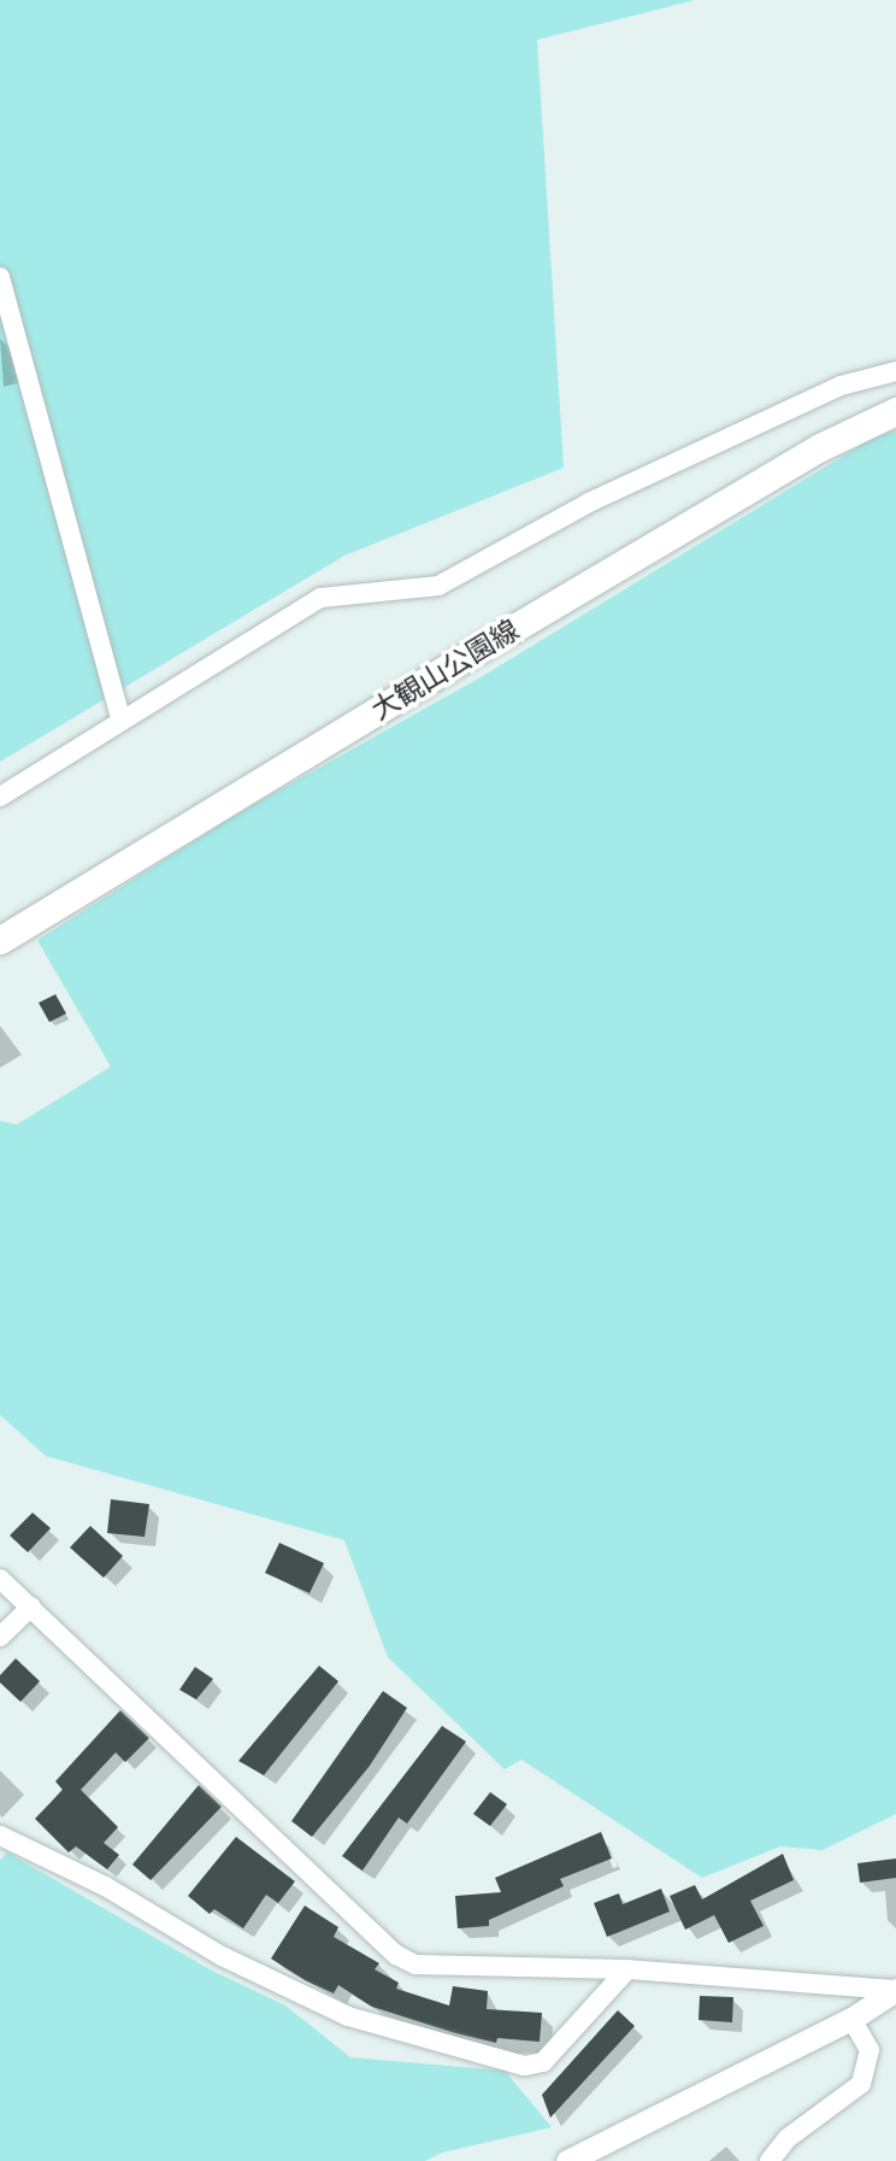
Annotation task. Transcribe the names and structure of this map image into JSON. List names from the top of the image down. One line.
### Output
{"streets":{"main road":["大観山公園線"]}}
